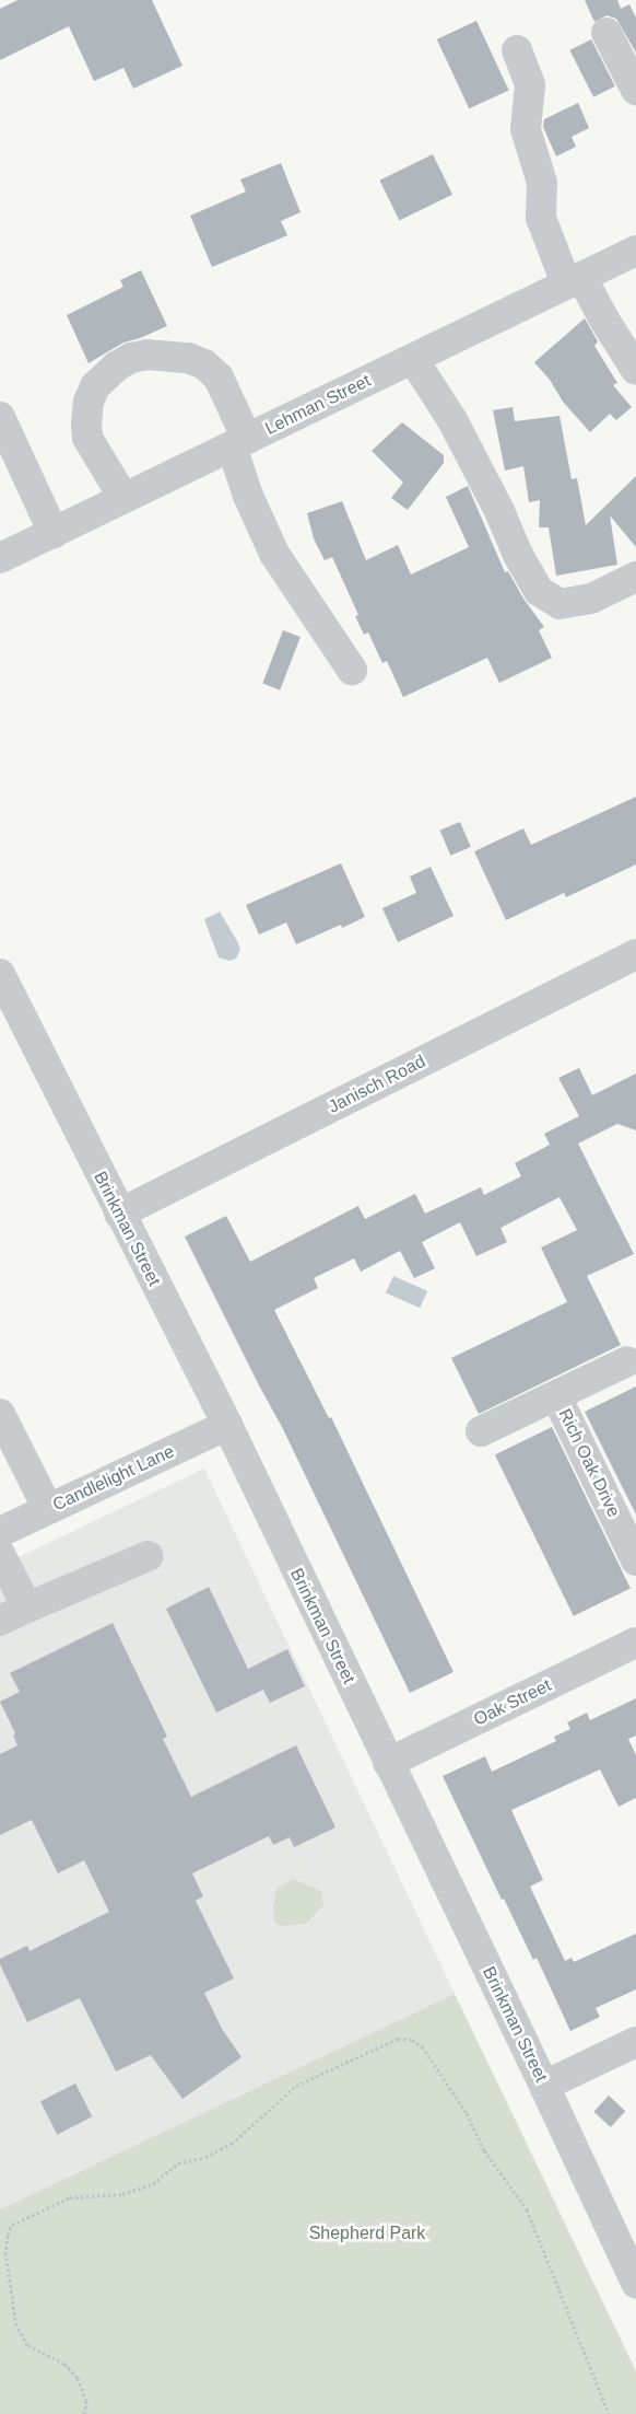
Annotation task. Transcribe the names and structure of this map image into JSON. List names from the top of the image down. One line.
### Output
{"streets":{"street":["Lehman Street","Janisch Road","Brinkman Street","Rich Oak Drive","Candlelight Lane","Oak Street"]},"crossings":[["Janisch Road","Brinkman Street"],["Brinkman Street","Candlelight Lane"],["Brinkman Street","Oak Street"]],"parks":["Shepherd Park"]}
